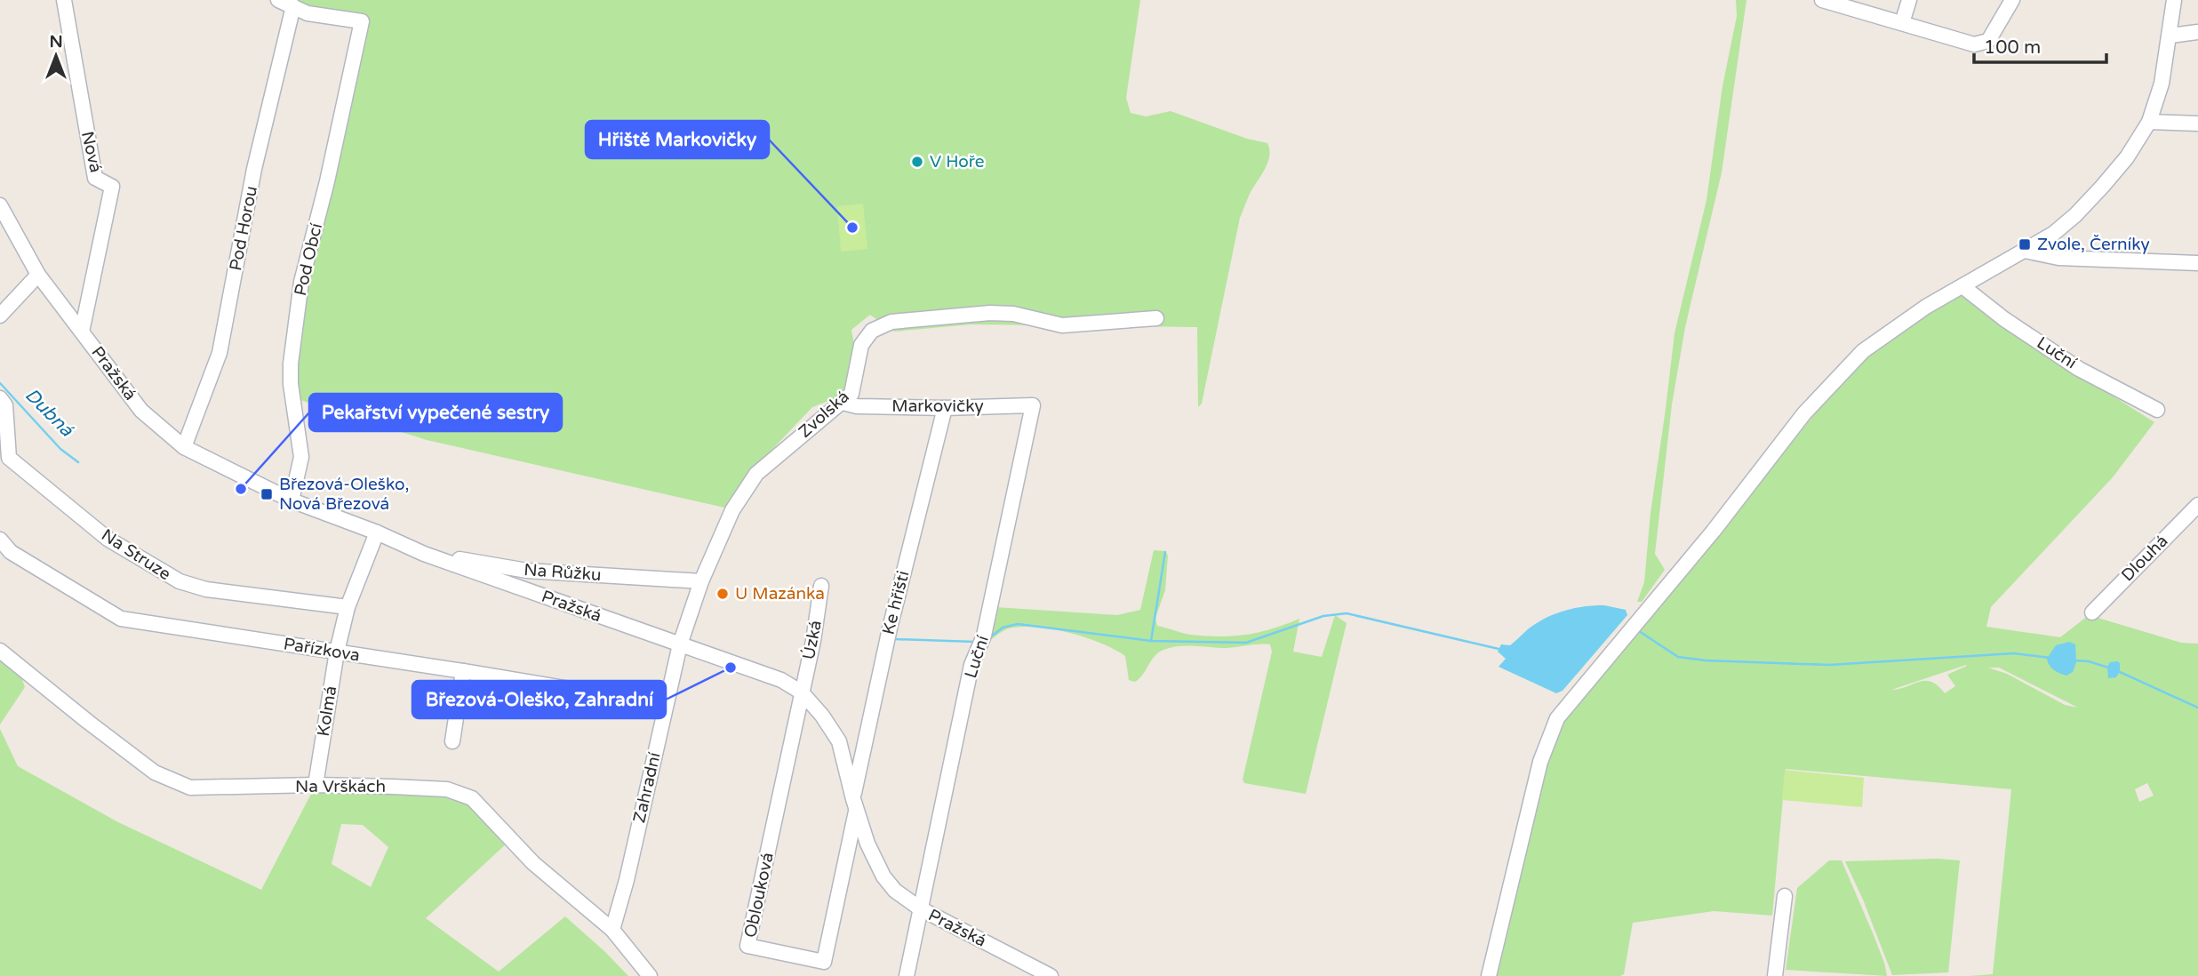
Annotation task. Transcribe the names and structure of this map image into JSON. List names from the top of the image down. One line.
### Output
{"streets":{"street":["Nová","Pod Horou","Pod Obcí","Luční","Pražská","Markovičky","Zvolská","Na Struze","Dlouhá","Na Růžku","Ke hřišti","Úzká","Pařízkova","Kolmá","Na Vrškách","Zahradní","Oblouková"]},"crossings":[["Nová","Pražská"],["Pod Horou","Pod Obcí"],["Pod Horou","Pražská"],["Pod Obcí","Pražská"],["Luční","Pražská"],["Luční","Markovičky"],["Pražská","Zvolská"],["Pražská","Na Růžku"],["Pražská","Ke hřišti"],["Pražská","Úzká"],["Pražská","Kolmá"],["Pražská","Zahradní"],["Pražská","Oblouková"],["Markovičky","Zvolská"],["Markovičky","Ke hřišti"],["Zvolská","Na Růžku"],["Zvolská","Zahradní"],["Na Struze","Kolmá"],["Ke hřišti","Oblouková"],["Úzká","Oblouková"],["Pařízkova","Kolmá"],["Pařízkova","Zahradní"],["Kolmá","Na Vrškách"],["Na Vrškách","Zahradní"]],"water":["Dubná"],"places":{"other":["V Hoře","Hřiště Markovičky","Pekařství vypečené sestry","U Mazánka","Březová-Oleško, Zahradní"],"transit":["Zvole, Černíky","Březová-Oleško, Nová Březová"]},"scale_bar":"100 m","north":"top"}
